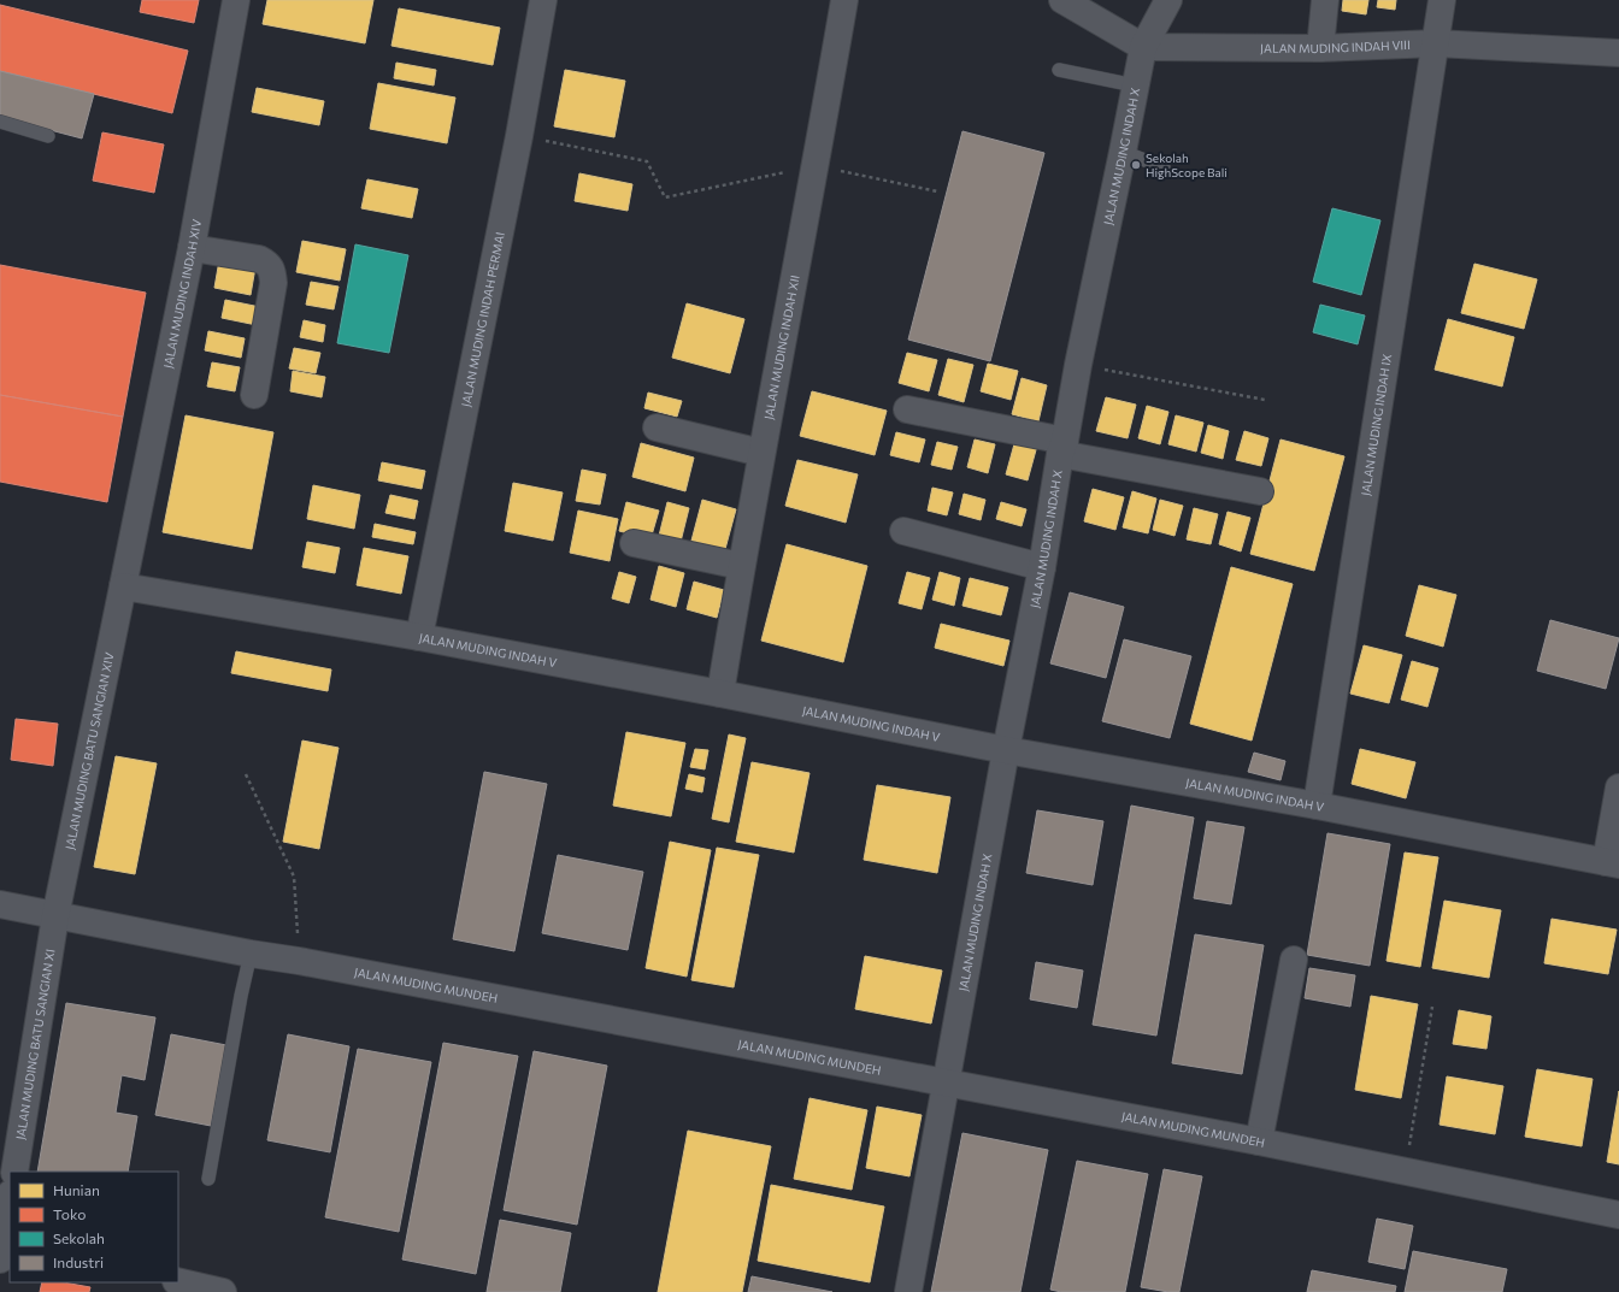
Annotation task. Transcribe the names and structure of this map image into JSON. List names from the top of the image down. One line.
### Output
{"streets":{"street":["JALAN MUDING INDAH VIII","JALAN MUDING INDAH X","JALAN MUDING INDAH XIV","JALAN MUDING INDAH PERMAI","JALAN MUDING INDAH XII","JALAN MUDING INDAH IX","JALAN MUDING INDAH V","JALAN MUDING BATU SANGIAN XIV","JALAN MUDING MUNDEH","JALAN MUDING BATU SANGIAN XI"]},"crossings":[["JALAN MUDING INDAH VIII","JALAN MUDING INDAH X"],["JALAN MUDING INDAH VIII","JALAN MUDING INDAH IX"],["JALAN MUDING INDAH X","JALAN MUDING INDAH V"],["JALAN MUDING INDAH X","JALAN MUDING MUNDEH"],["JALAN MUDING INDAH XIV","JALAN MUDING INDAH V"],["JALAN MUDING INDAH XIV","JALAN MUDING BATU SANGIAN XIV"],["JALAN MUDING INDAH PERMAI","JALAN MUDING INDAH V"],["JALAN MUDING INDAH XII","JALAN MUDING INDAH V"],["JALAN MUDING INDAH IX","JALAN MUDING INDAH V"],["JALAN MUDING INDAH V","JALAN MUDING BATU SANGIAN XIV"],["JALAN MUDING BATU SANGIAN XIV","JALAN MUDING MUNDEH"],["JALAN MUDING BATU SANGIAN XIV","JALAN MUDING BATU SANGIAN XI"],["JALAN MUDING MUNDEH","JALAN MUDING BATU SANGIAN XI"]],"places":["Sekolah HighScope Bali"],"legend":["Hunian","Toko","Sekolah","Industri"]}
